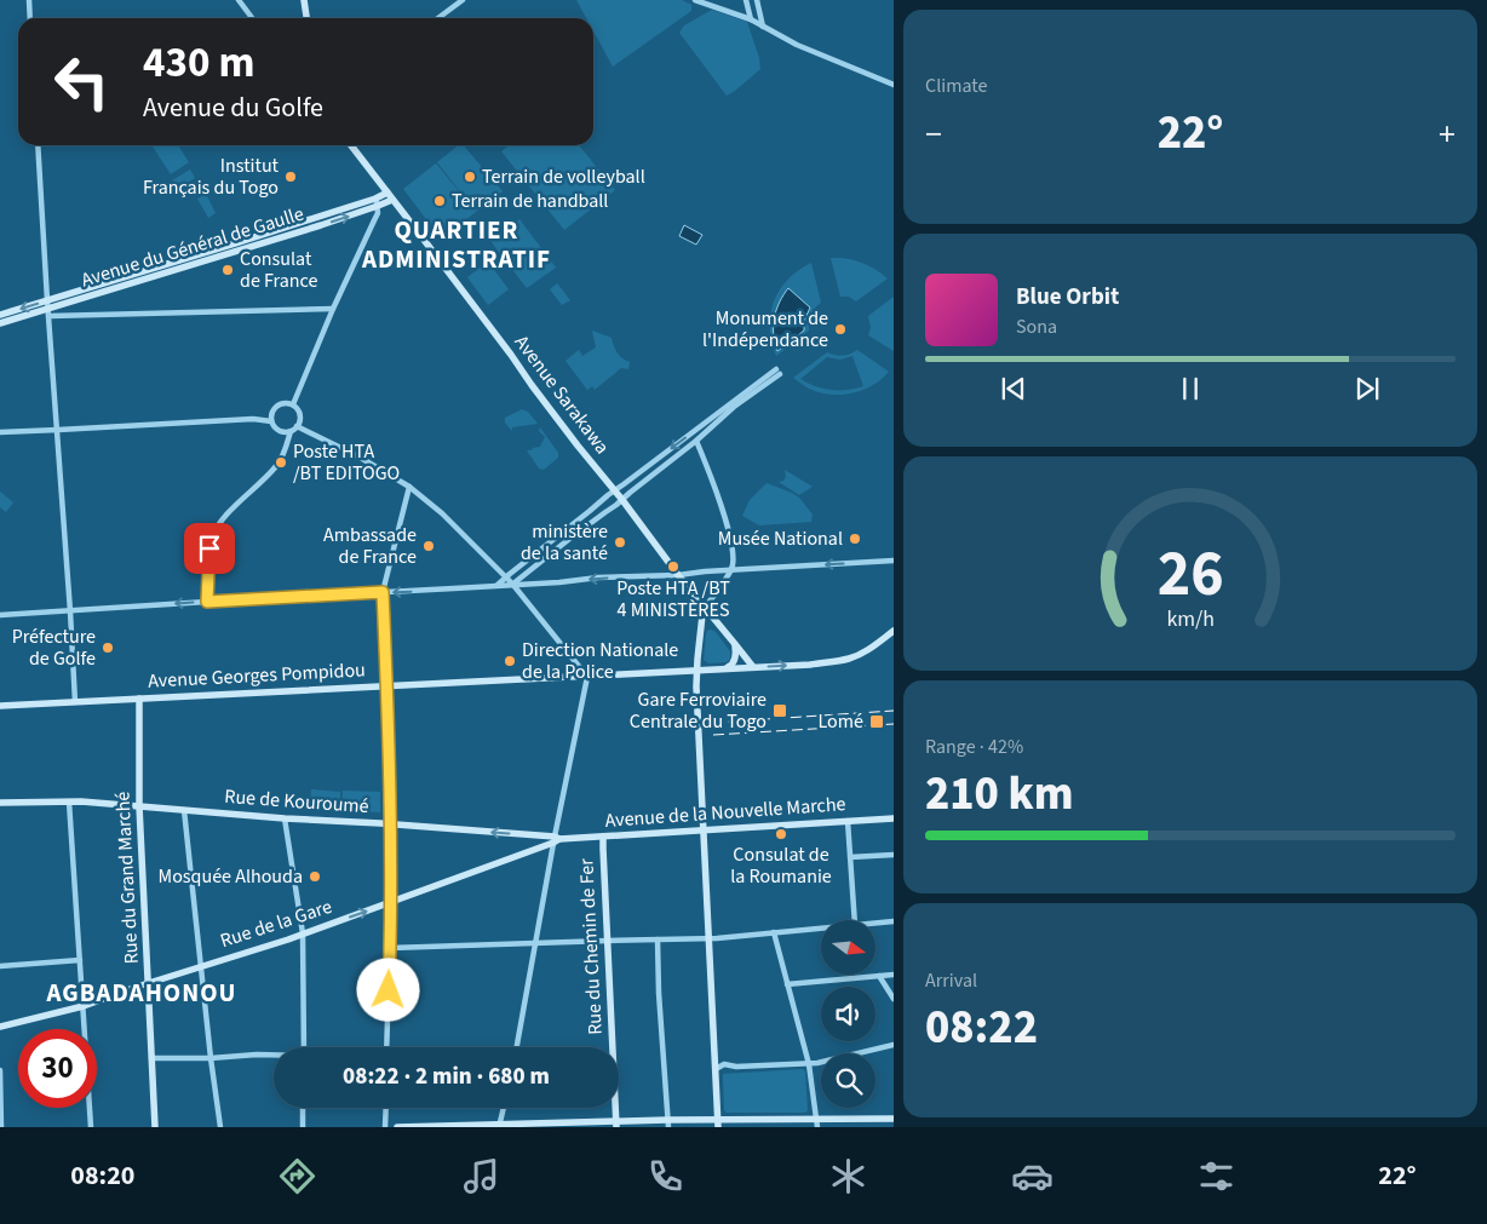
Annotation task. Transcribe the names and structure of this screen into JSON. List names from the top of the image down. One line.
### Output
{"streets":{"street":["Avenue du Général de Gaulle","Avenue Sarakawa","Avenue Georges Pompidou","Rue de Kouroumé","Avenue de la Nouvelle Marche","Rue du Grand Marché","Rue de la Gare","Rue du Chemin de Fer"]},"crossings":[["Avenue du Général de Gaulle","Avenue Sarakawa"],["Avenue Sarakawa","Avenue Georges Pompidou"],["Avenue Georges Pompidou","Rue du Grand Marché"],["Rue de Kouroumé","Avenue de la Nouvelle Marche"],["Rue de Kouroumé","Rue du Grand Marché"],["Rue de Kouroumé","Rue de la Gare"],["Avenue de la Nouvelle Marche","Rue de la Gare"],["Avenue de la Nouvelle Marche","Rue du Chemin de Fer"],["Rue du Grand Marché","Rue de la Gare"]],"districts":["QUARTIER ADMINISTRATIF","AGBADAHONOU"],"places":{"other":["Institut Français du Togo","Terrain de volleyball","Terrain de handball","Consulat de France","Monument de l'Indépendance","Poste HTA /BT EDITOGO","Musée National","ministère de la santé","Ambassade de France","Poste HTA /BT 4 MINISTÈRES","Préfecture de Golfe","Direction Nationale de la Police","Consulat de la Roumanie","Mosquée Alhouda"],"transit":["Gare Ferroviaire Centrale du Togo","Lomé"]},"north":"right","page":{"tile":["Climate",["Range · 42%","210 km"],["Arrival","08:22"]],"turn":["430 m","Avenue du Golfe"],"heat":["−","22°","+"],"song":["Blue Orbit","Sona"],"limit":"30","trip":"08:22 · 2 min · 680 m","tabs":["08:20","22°"],"gauge":["26","km/h"]}}
